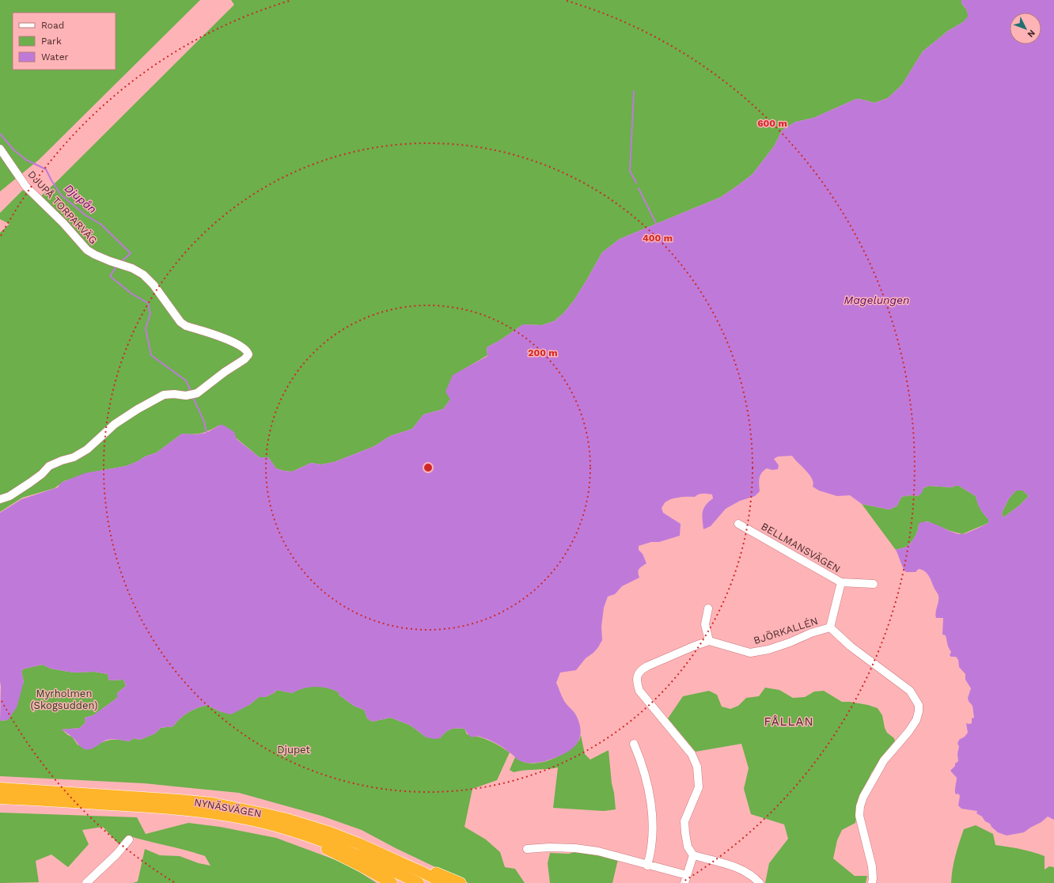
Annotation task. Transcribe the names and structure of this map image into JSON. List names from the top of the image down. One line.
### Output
{"streets":{"highway":["NYNÄSVÄGEN"],"street":["DJUPÅ TORPARVÄG","BELLMANSVÄGEN","BJÖRKALLÉN"]},"districts":["FÅLLAN"],"water":["Djupån","Magelungen"],"parks":["Myrholmen (Skogsudden)","Djupet"],"legend":["Road","Park","Water"],"north":"bottom right","rings":["600 m","400 m","200 m"]}
